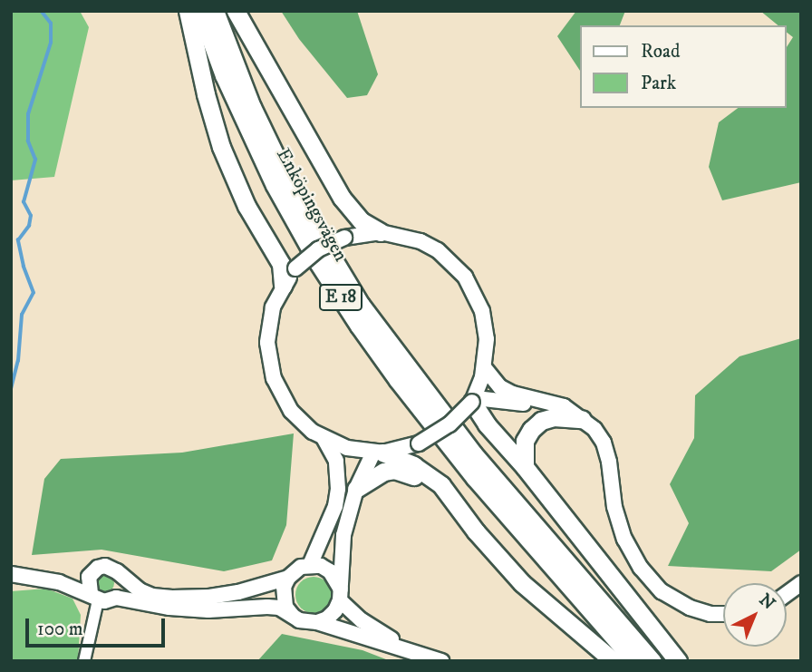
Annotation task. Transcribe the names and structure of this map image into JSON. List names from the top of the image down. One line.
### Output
{"streets":{"highway":["Enköpingsvägen","E 18"]},"crossings":[["Enköpingsvägen","E 18"]],"legend":["Road","Park"],"scale_bar":"100 m","north":"top right"}
